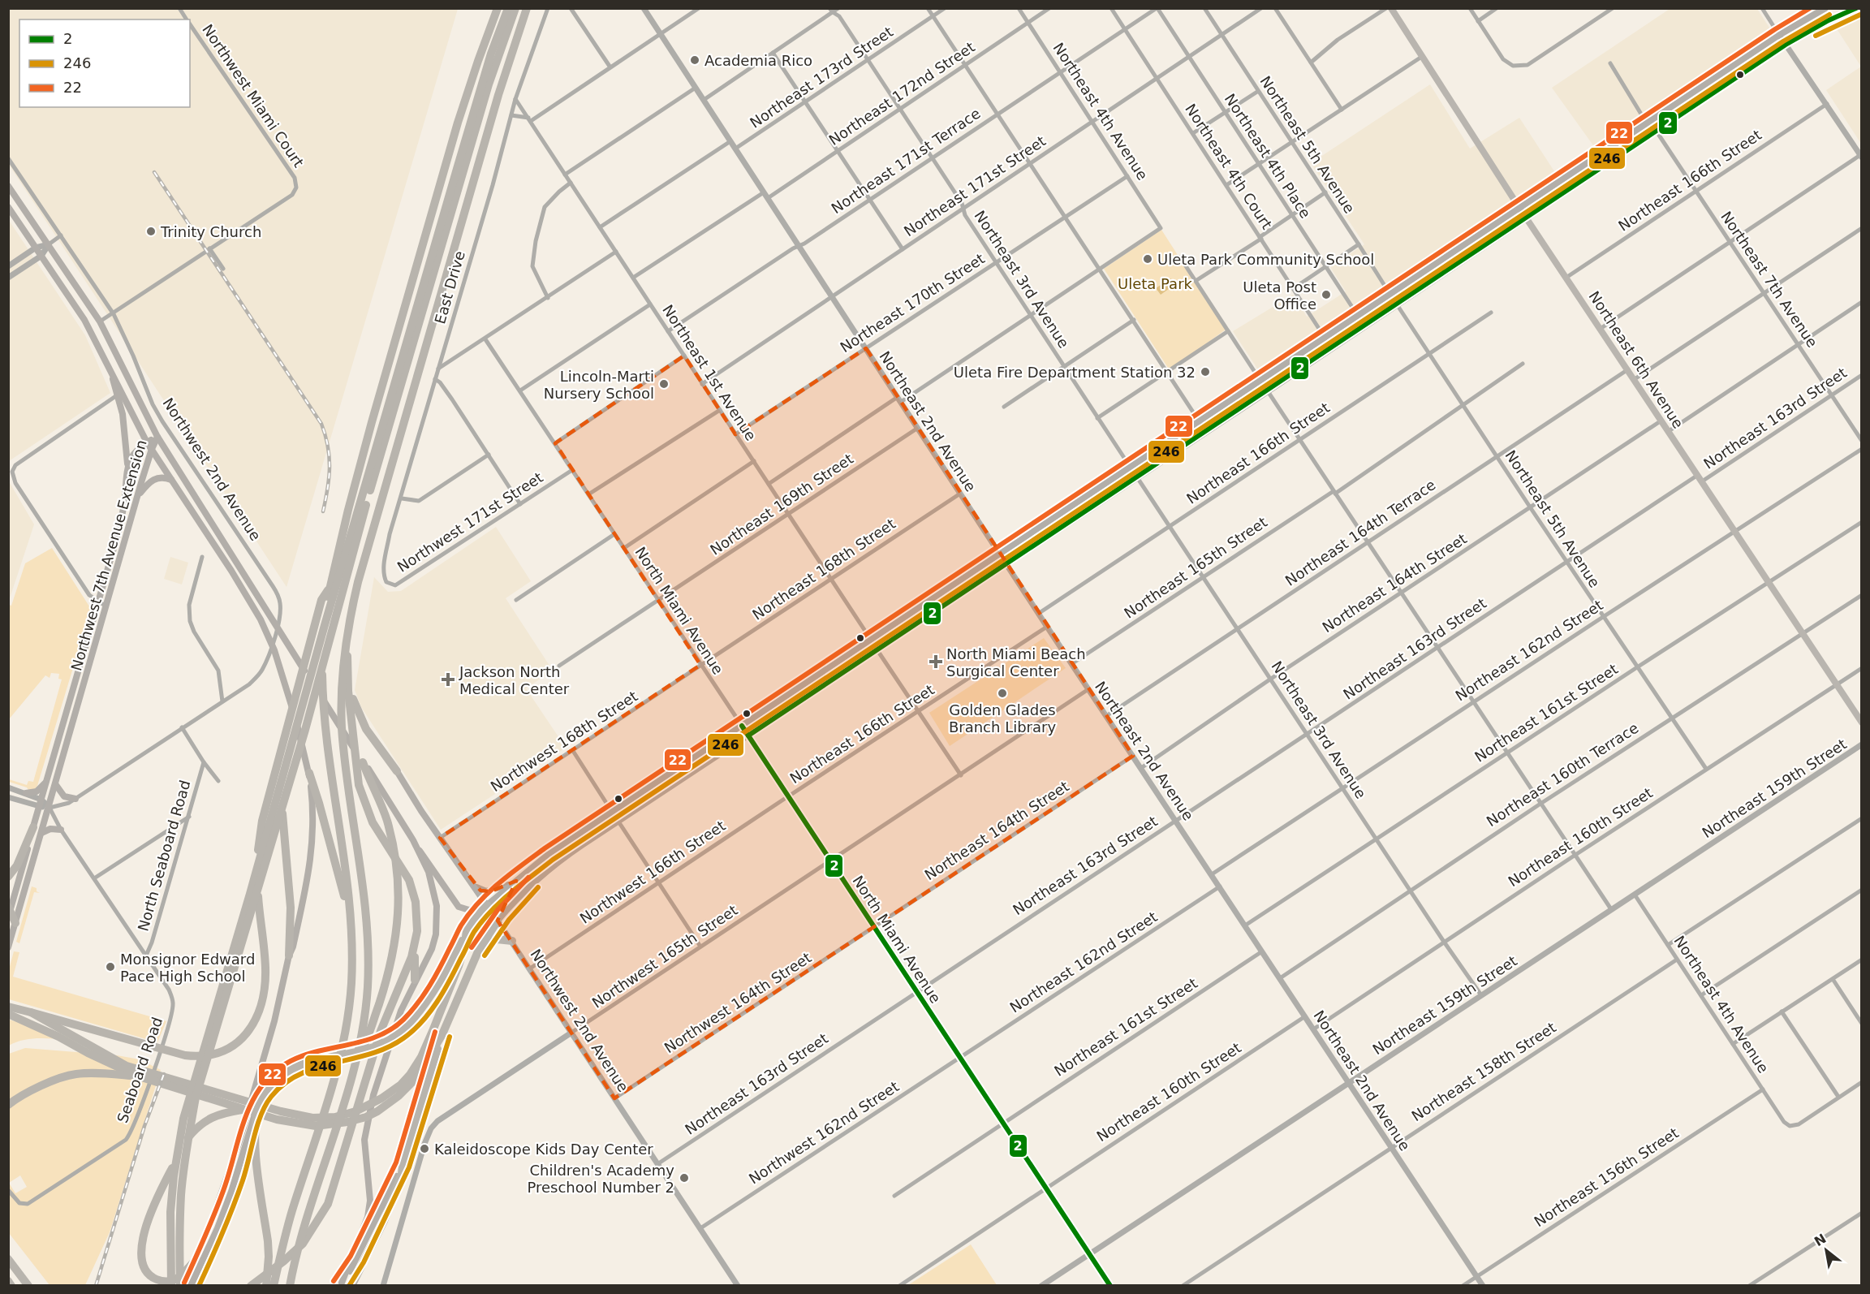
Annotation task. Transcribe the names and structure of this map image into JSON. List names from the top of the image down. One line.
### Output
{"streets":{"main road":["Northeast 6th Avenue","Northwest 2nd Avenue","Northwest 7th Avenue Extension"],"street":["Northeast 173rd Street","Northeast 172nd Street","Northwest Miami Court","Northeast 4th Avenue","Northeast 5th Avenue","Northeast 4th Place","Northeast 171st Terrace","Northeast 4th Court","Northeast 166th Street","Northeast 171st Street","Northeast 3rd Avenue","Northeast 7th Avenue","East Drive","Northeast 170th Street","Northeast 1st Avenue","Northeast 163rd Street","Northeast 2nd Avenue","Northeast 169th Street","Northwest 171st Street","Northeast 164th Terrace","Northeast 165th Street","Northeast 168th Street","Northeast 164th Street","North Miami Avenue","Northeast 162nd Street","Northeast 161st Street","Northwest 168th Street","Northeast 160th Terrace","Northeast 159th Street","Northeast 160th Street","North Seaboard Road","Northwest 166th Street","Northwest 165th Street","Northwest 164th Street","Seaboard Road","Northeast 158th Street","Northwest 162nd Street","Northeast 156th Street"]},"crossings":[["Northeast 173rd Street","Northeast 3rd Avenue"],["Northeast 173rd Street","Northeast 2nd Avenue"],["Northeast 172nd Street","Northeast 4th Avenue"],["Northeast 172nd Street","Northeast 3rd Avenue"],["Northeast 172nd Street","Northeast 2nd Avenue"],["Northeast 4th Avenue","Northeast 171st Terrace"],["Northeast 4th Avenue","Northeast 171st Street"],["Northeast 4th Avenue","Northeast 170th Street"],["Northeast 4th Avenue","Northeast 159th Street"],["Northeast 4th Avenue","Northeast 158th Street"],["Northeast 4th Avenue","Northeast 156th Street"],["Northeast 5th Avenue","Northeast 166th Street"],["Northeast 5th Avenue","Northeast 171st Street"],["Northeast 5th Avenue","Northeast 163rd Street"],["Northeast 5th Avenue","Northeast 164th Terrace"],["Northeast 5th Avenue","Northeast 165th Street"],["Northeast 5th Avenue","Northeast 164th Street"],["Northeast 5th Avenue","Northeast 162nd Street"],["Northeast 5th Avenue","Northeast 161st Street"],["Northeast 5th Avenue","Northeast 160th Terrace"],["Northeast 5th Avenue","Northeast 160th Street"],["Northeast 4th Place","Northeast 171st Terrace"],["Northeast 4th Place","Northeast 171st Street"],["Northeast 171st Terrace","Northeast 4th Court"],["Northeast 171st Terrace","Northeast 3rd Avenue"],["Northeast 171st Terrace","Northeast 1st Avenue"],["Northeast 171st Terrace","Northeast 2nd Avenue"],["Northeast 4th Court","Northeast 171st Street"],["Northeast 166th Street","Northeast 3rd Avenue"],["Northeast 166th Street","Northeast 7th Avenue"],["Northeast 166th Street","Northeast 6th Avenue"],["Northeast 166th Street","Northeast 2nd Avenue"],["Northeast 166th Street","North Miami Avenue"],["Northeast 166th Street","Northwest 166th Street"],["Northeast 171st Street","Northeast 3rd Avenue"],["Northeast 171st Street","Northeast 1st Avenue"],["Northeast 171st Street","Northeast 2nd Avenue"],["Northeast 3rd Avenue","Northeast 170th Street"],["Northeast 3rd Avenue","Northeast 163rd Street"],["Northeast 3rd Avenue","Northeast 164th Terrace"],["Northeast 3rd Avenue","Northeast 165th Street"],["Northeast 3rd Avenue","Northeast 164th Street"],["Northeast 3rd Avenue","Northeast 162nd Street"],["Northeast 3rd Avenue","Northeast 161st Street"],["Northeast 3rd Avenue","Northeast 160th Terrace"],["Northeast 3rd Avenue","Northeast 159th Street"],["Northeast 3rd Avenue","Northeast 160th Street"],["Northeast 7th Avenue","Northeast 163rd Street"],["East Drive","Northeast 1st Avenue"],["East Drive","Northwest 171st Street"],["Northeast 170th Street","Northeast 1st Avenue"],["Northeast 170th Street","Northeast 2nd Avenue"],["Northeast 6th Avenue","Northeast 163rd Street"],["Northeast 6th Avenue","Northeast 164th Terrace"],["Northeast 6th Avenue","Northeast 164th Street"],["Northeast 6th Avenue","Northeast 162nd Street"],["Northeast 6th Avenue","Northeast 161st Street"],["Northeast 6th Avenue","Northeast 160th Terrace"],["Northeast 6th Avenue","Northeast 160th Street"],["Northeast 1st Avenue","Northeast 169th Street"],["Northeast 1st Avenue","Northeast 168th Street"],["Northeast 163rd Street","Northeast 2nd Avenue"],["Northeast 163rd Street","Northwest 2nd Avenue"],["Northeast 163rd Street","North Miami Avenue"],["Northeast 2nd Avenue","Northeast 169th Street"],["Northeast 2nd Avenue","Northeast 164th Terrace"],["Northeast 2nd Avenue","Northeast 165th Street"],["Northeast 2nd Avenue","Northeast 168th Street"],["Northeast 2nd Avenue","Northeast 164th Street"],["Northeast 2nd Avenue","Northeast 162nd Street"],["Northeast 2nd Avenue","Northeast 161st Street"],["Northeast 2nd Avenue","Northeast 160th Terrace"],["Northeast 2nd Avenue","Northeast 159th Street"],["Northeast 2nd Avenue","Northeast 160th Street"],["Northeast 2nd Avenue","Northeast 158th Street"],["Northeast 2nd Avenue","Northeast 156th Street"],["Northwest 2nd Avenue","Northwest 7th Avenue Extension"],["Northwest 2nd Avenue","Northwest 168th Street"],["Northwest 2nd Avenue","Northwest 166th Street"],["Northwest 2nd Avenue","Northwest 165th Street"],["Northwest 2nd Avenue","Northwest 164th Street"],["Northwest 2nd Avenue","Northwest 162nd Street"],["Northeast 169th Street","North Miami Avenue"],["Northwest 171st Street","North Miami Avenue"],["Northwest 7th Avenue Extension","Seaboard Road"],["Northeast 168th Street","North Miami Avenue"],["Northeast 168th Street","Northwest 168th Street"],["Northeast 164th Street","North Miami Avenue"],["Northeast 164th Street","Northwest 164th Street"],["North Miami Avenue","Northeast 162nd Street"],["North Miami Avenue","Northeast 161st Street"],["North Miami Avenue","Northwest 168th Street"],["North Miami Avenue","Northeast 159th Street"],["North Miami Avenue","Northeast 160th Street"],["North Miami Avenue","Northwest 166th Street"],["North Miami Avenue","Northwest 165th Street"],["North Miami Avenue","Northwest 164th Street"],["North Miami Avenue","Northwest 162nd Street"],["Northeast 162nd Street","Northwest 162nd Street"],["North Seaboard Road","Seaboard Road"]],"parks":["Uleta Park"],"places":{"other":["Academia Rico","Trinity Church","Uleta Park Community School","Uleta Post Office","Uleta Fire Department Station 32","Lincoln-Marti Nursery School","Golden Glades Branch Library","Monsignor Edward Pace High School","Kaleidoscope Kids Day Center","Children's Academy Preschool Number 2"],"health":["North Miami Beach Surgical Center","Jackson North Medical Center"]},"lines":["transit line 2","transit line 22","transit line 246"],"legend":["2","246","22"],"north":"top left"}
